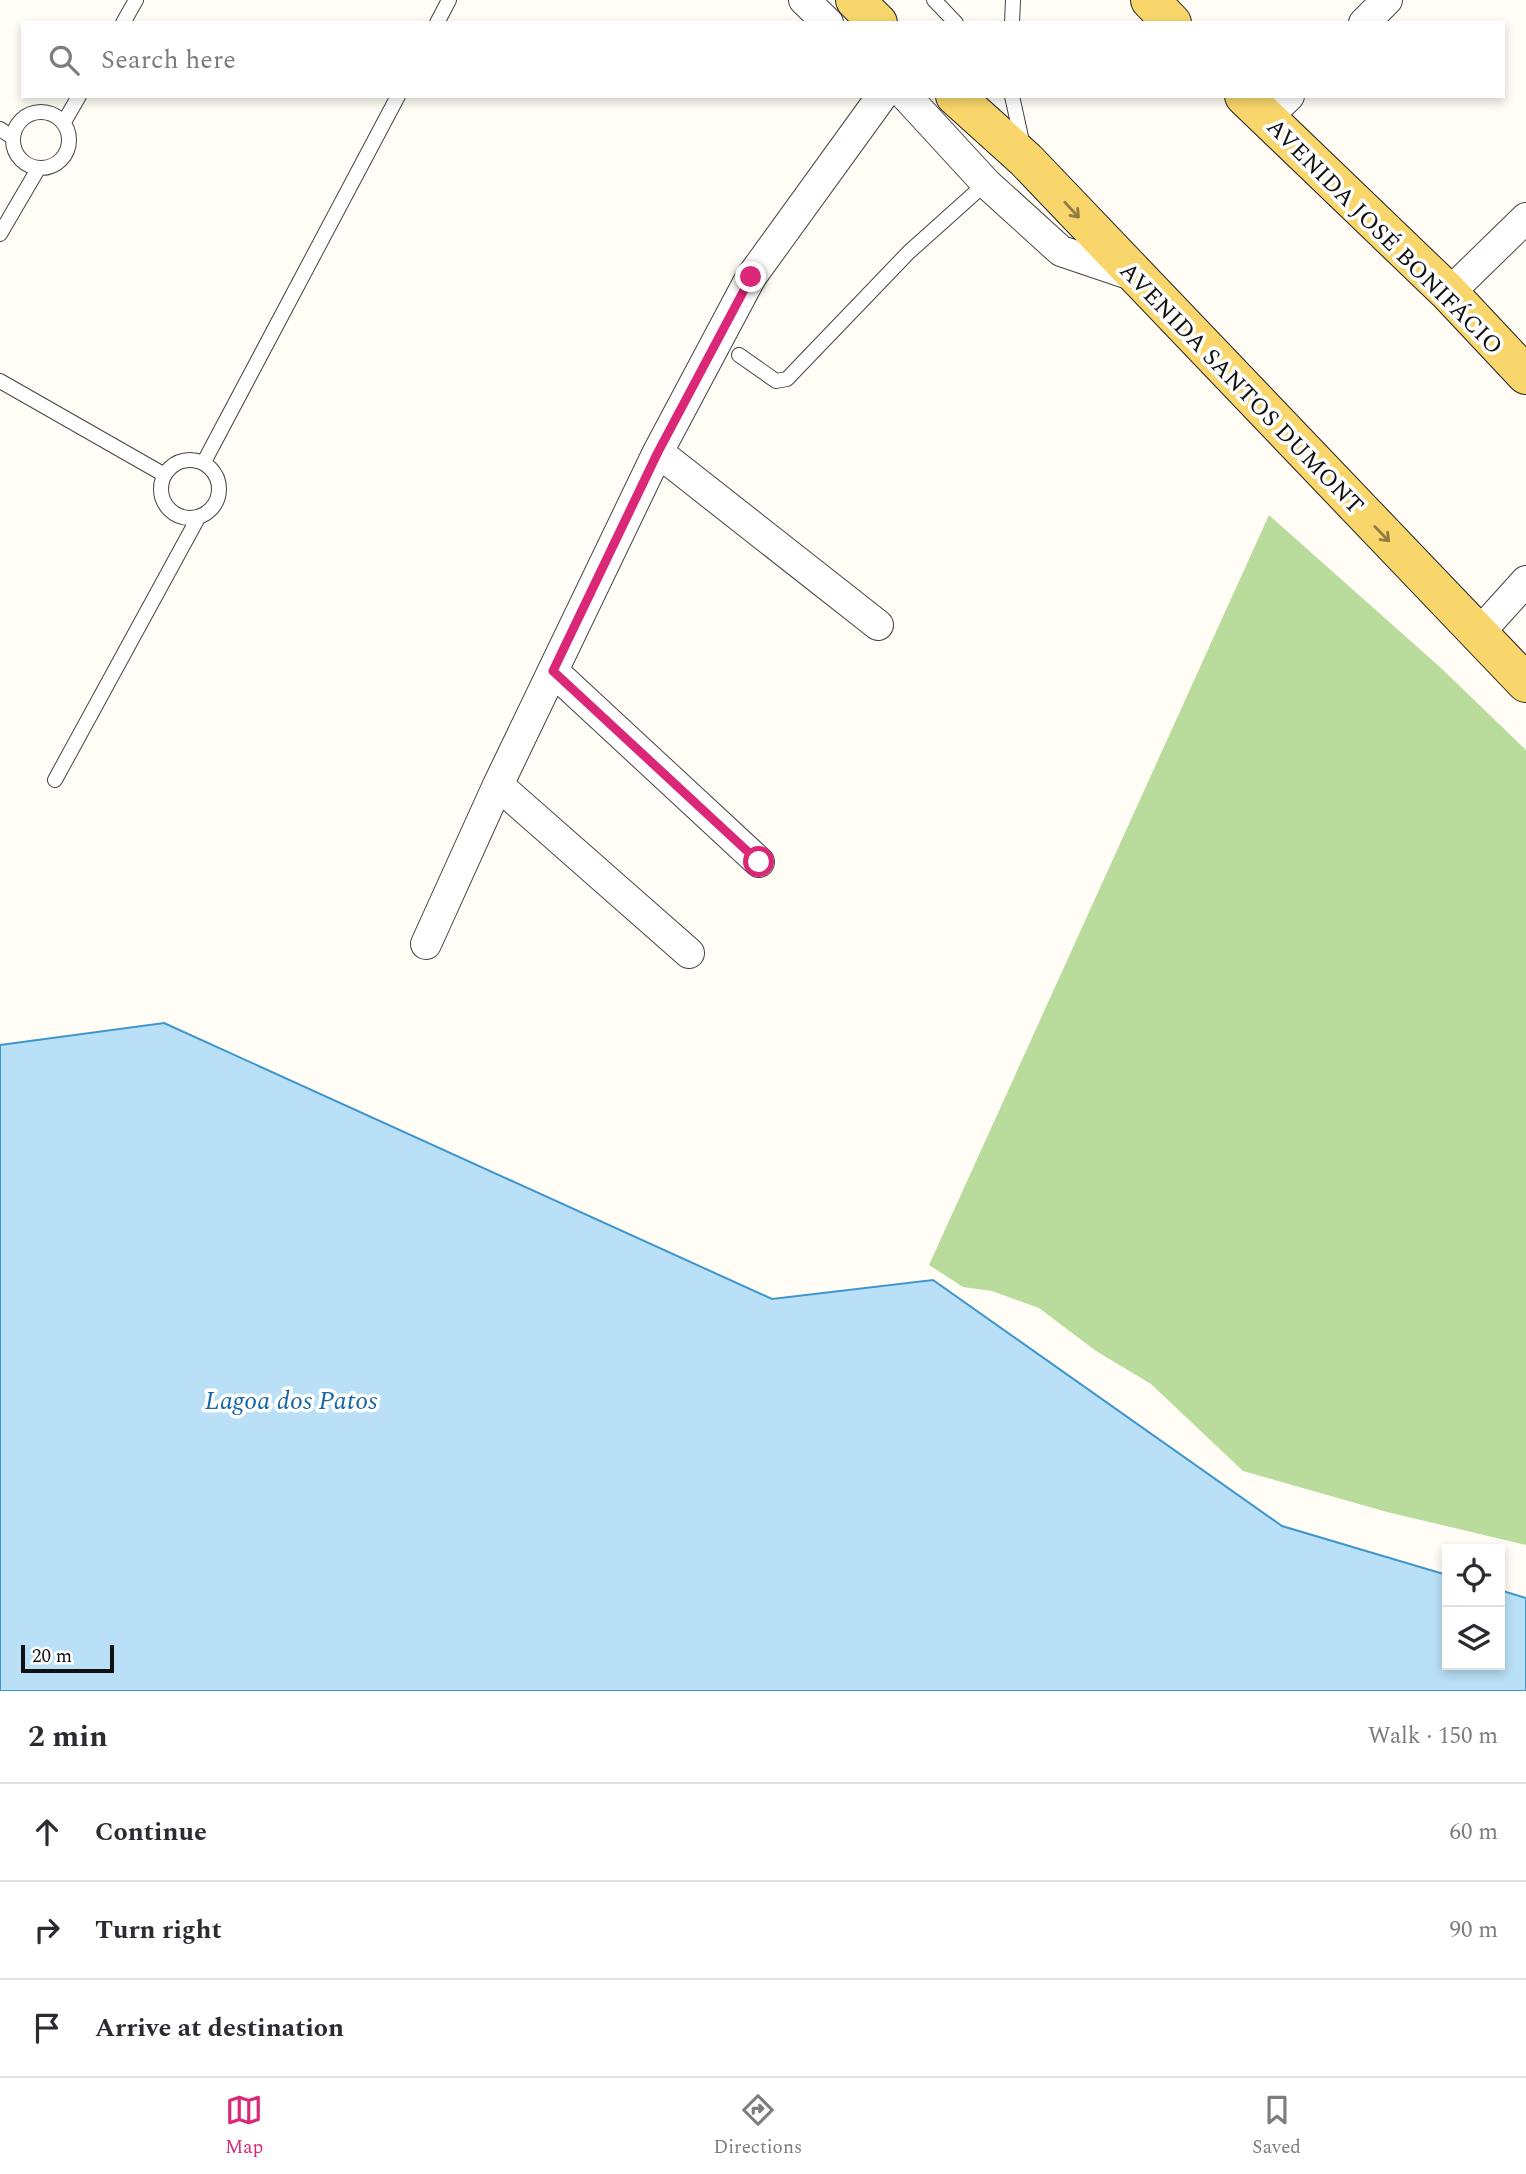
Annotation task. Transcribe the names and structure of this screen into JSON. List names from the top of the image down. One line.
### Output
{"streets":{"main road":["AVENIDA JOSÉ BONIFÁCIO","AVENIDA SANTOS DUMONT"]},"one_way":["AVENIDA SANTOS DUMONT"],"water":["Lagoa dos Patos"],"scale_bar":"20 m","page":{"search":"Search here","scale":"20 m","heading":["2 min","Walk · 150 m"],"list":[["Continue","60 m"],["Turn right","90 m"],"Arrive at destination"],"nav":["Map","Directions","Saved"]}}
